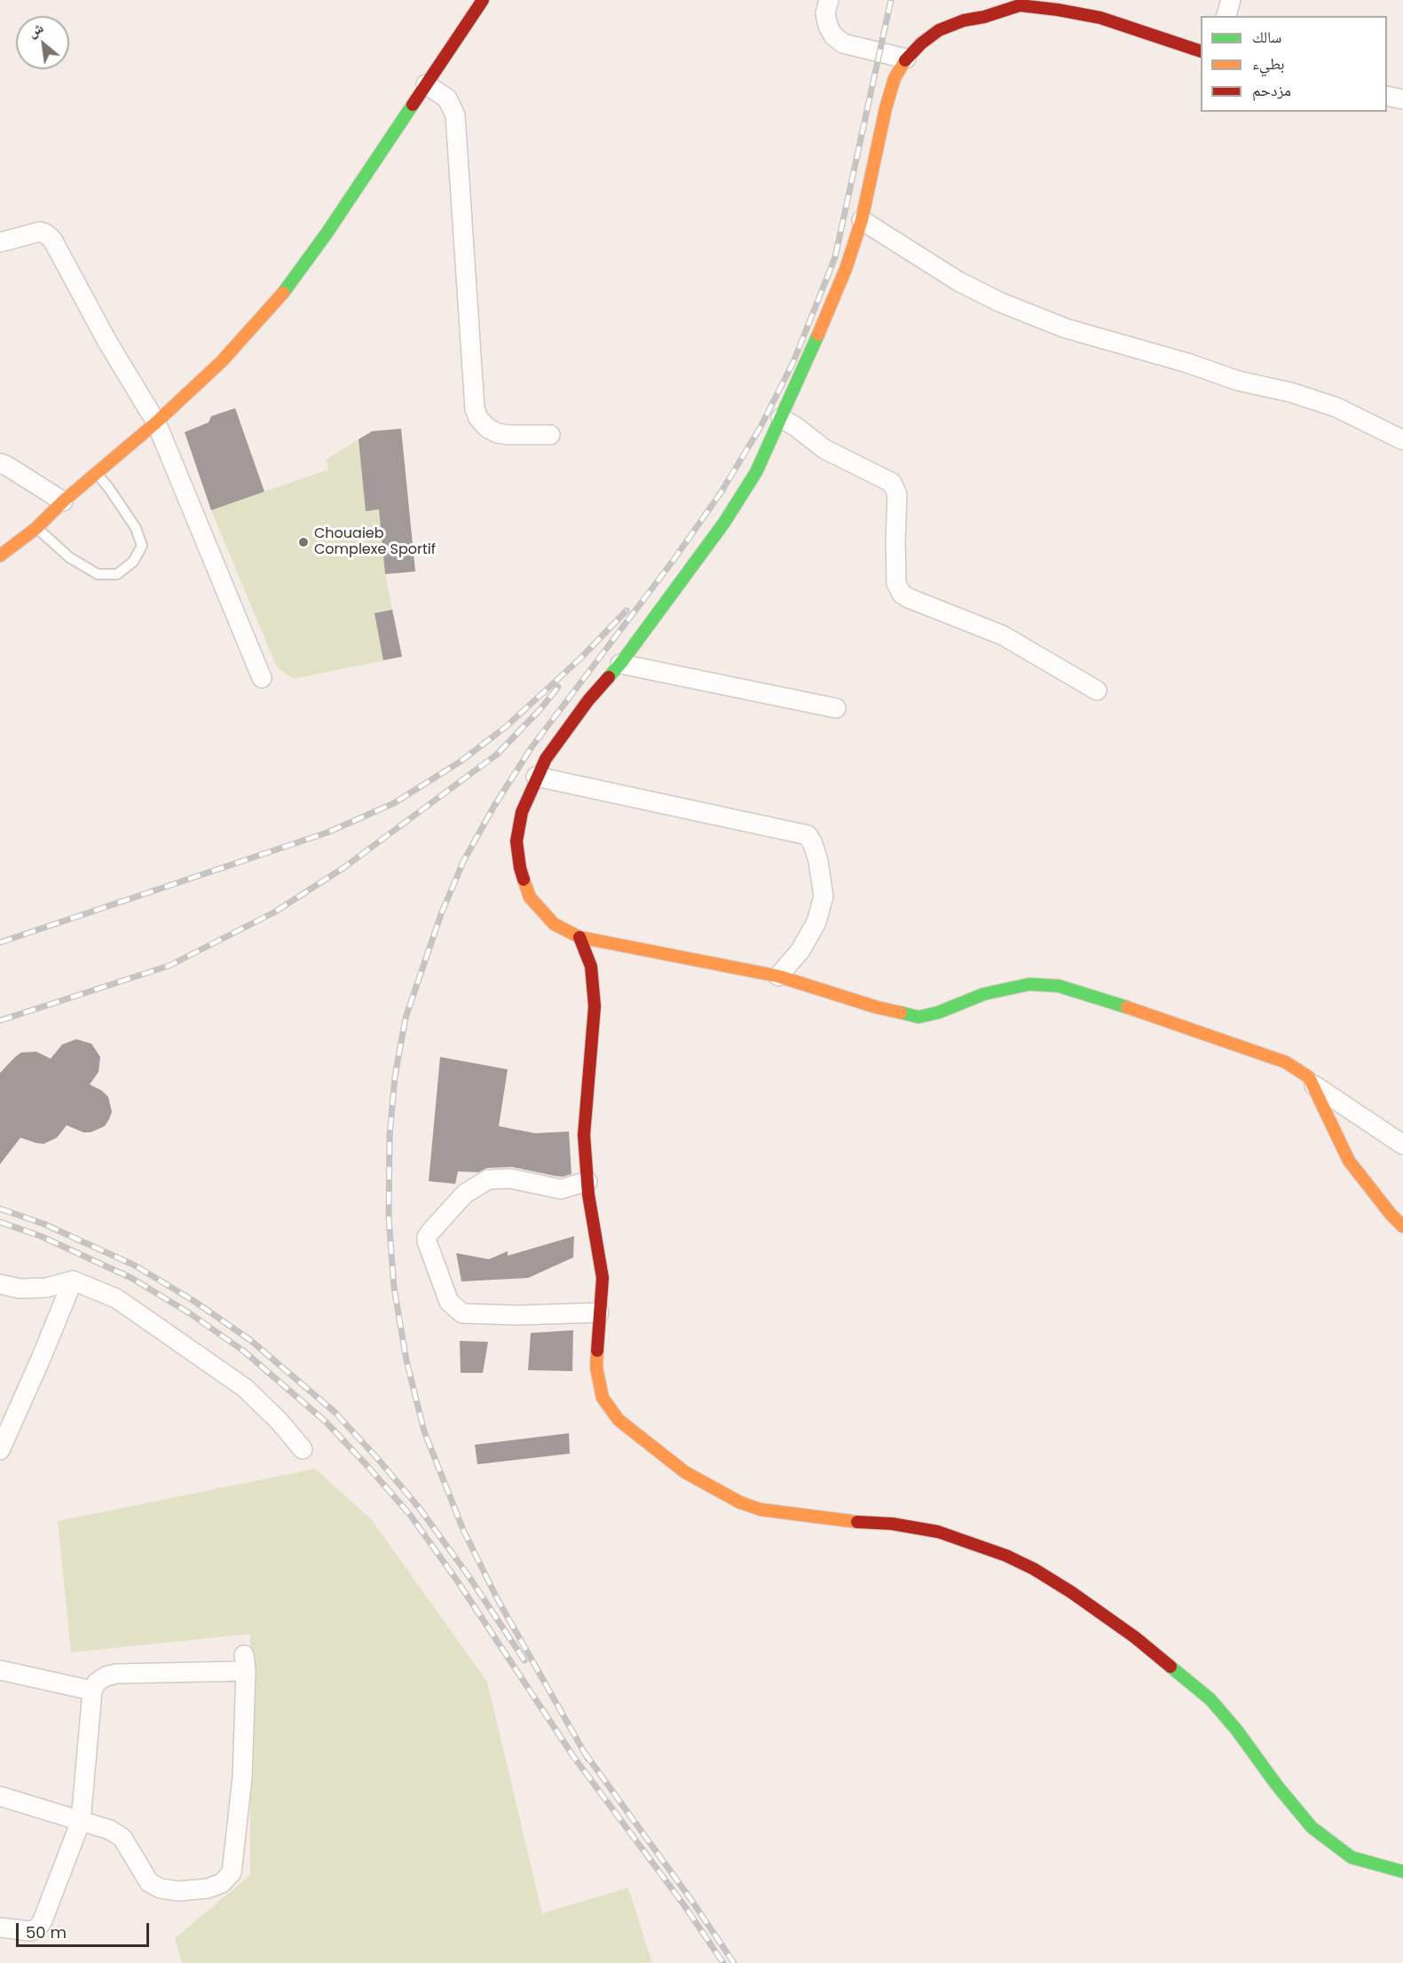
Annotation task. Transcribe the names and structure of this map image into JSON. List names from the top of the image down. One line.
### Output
{"places":["Chouaieb Complexe Sportif"],"legend":["سالك","بطيء","مزدحم"],"scale_bar":"50 m","north":"top left"}
